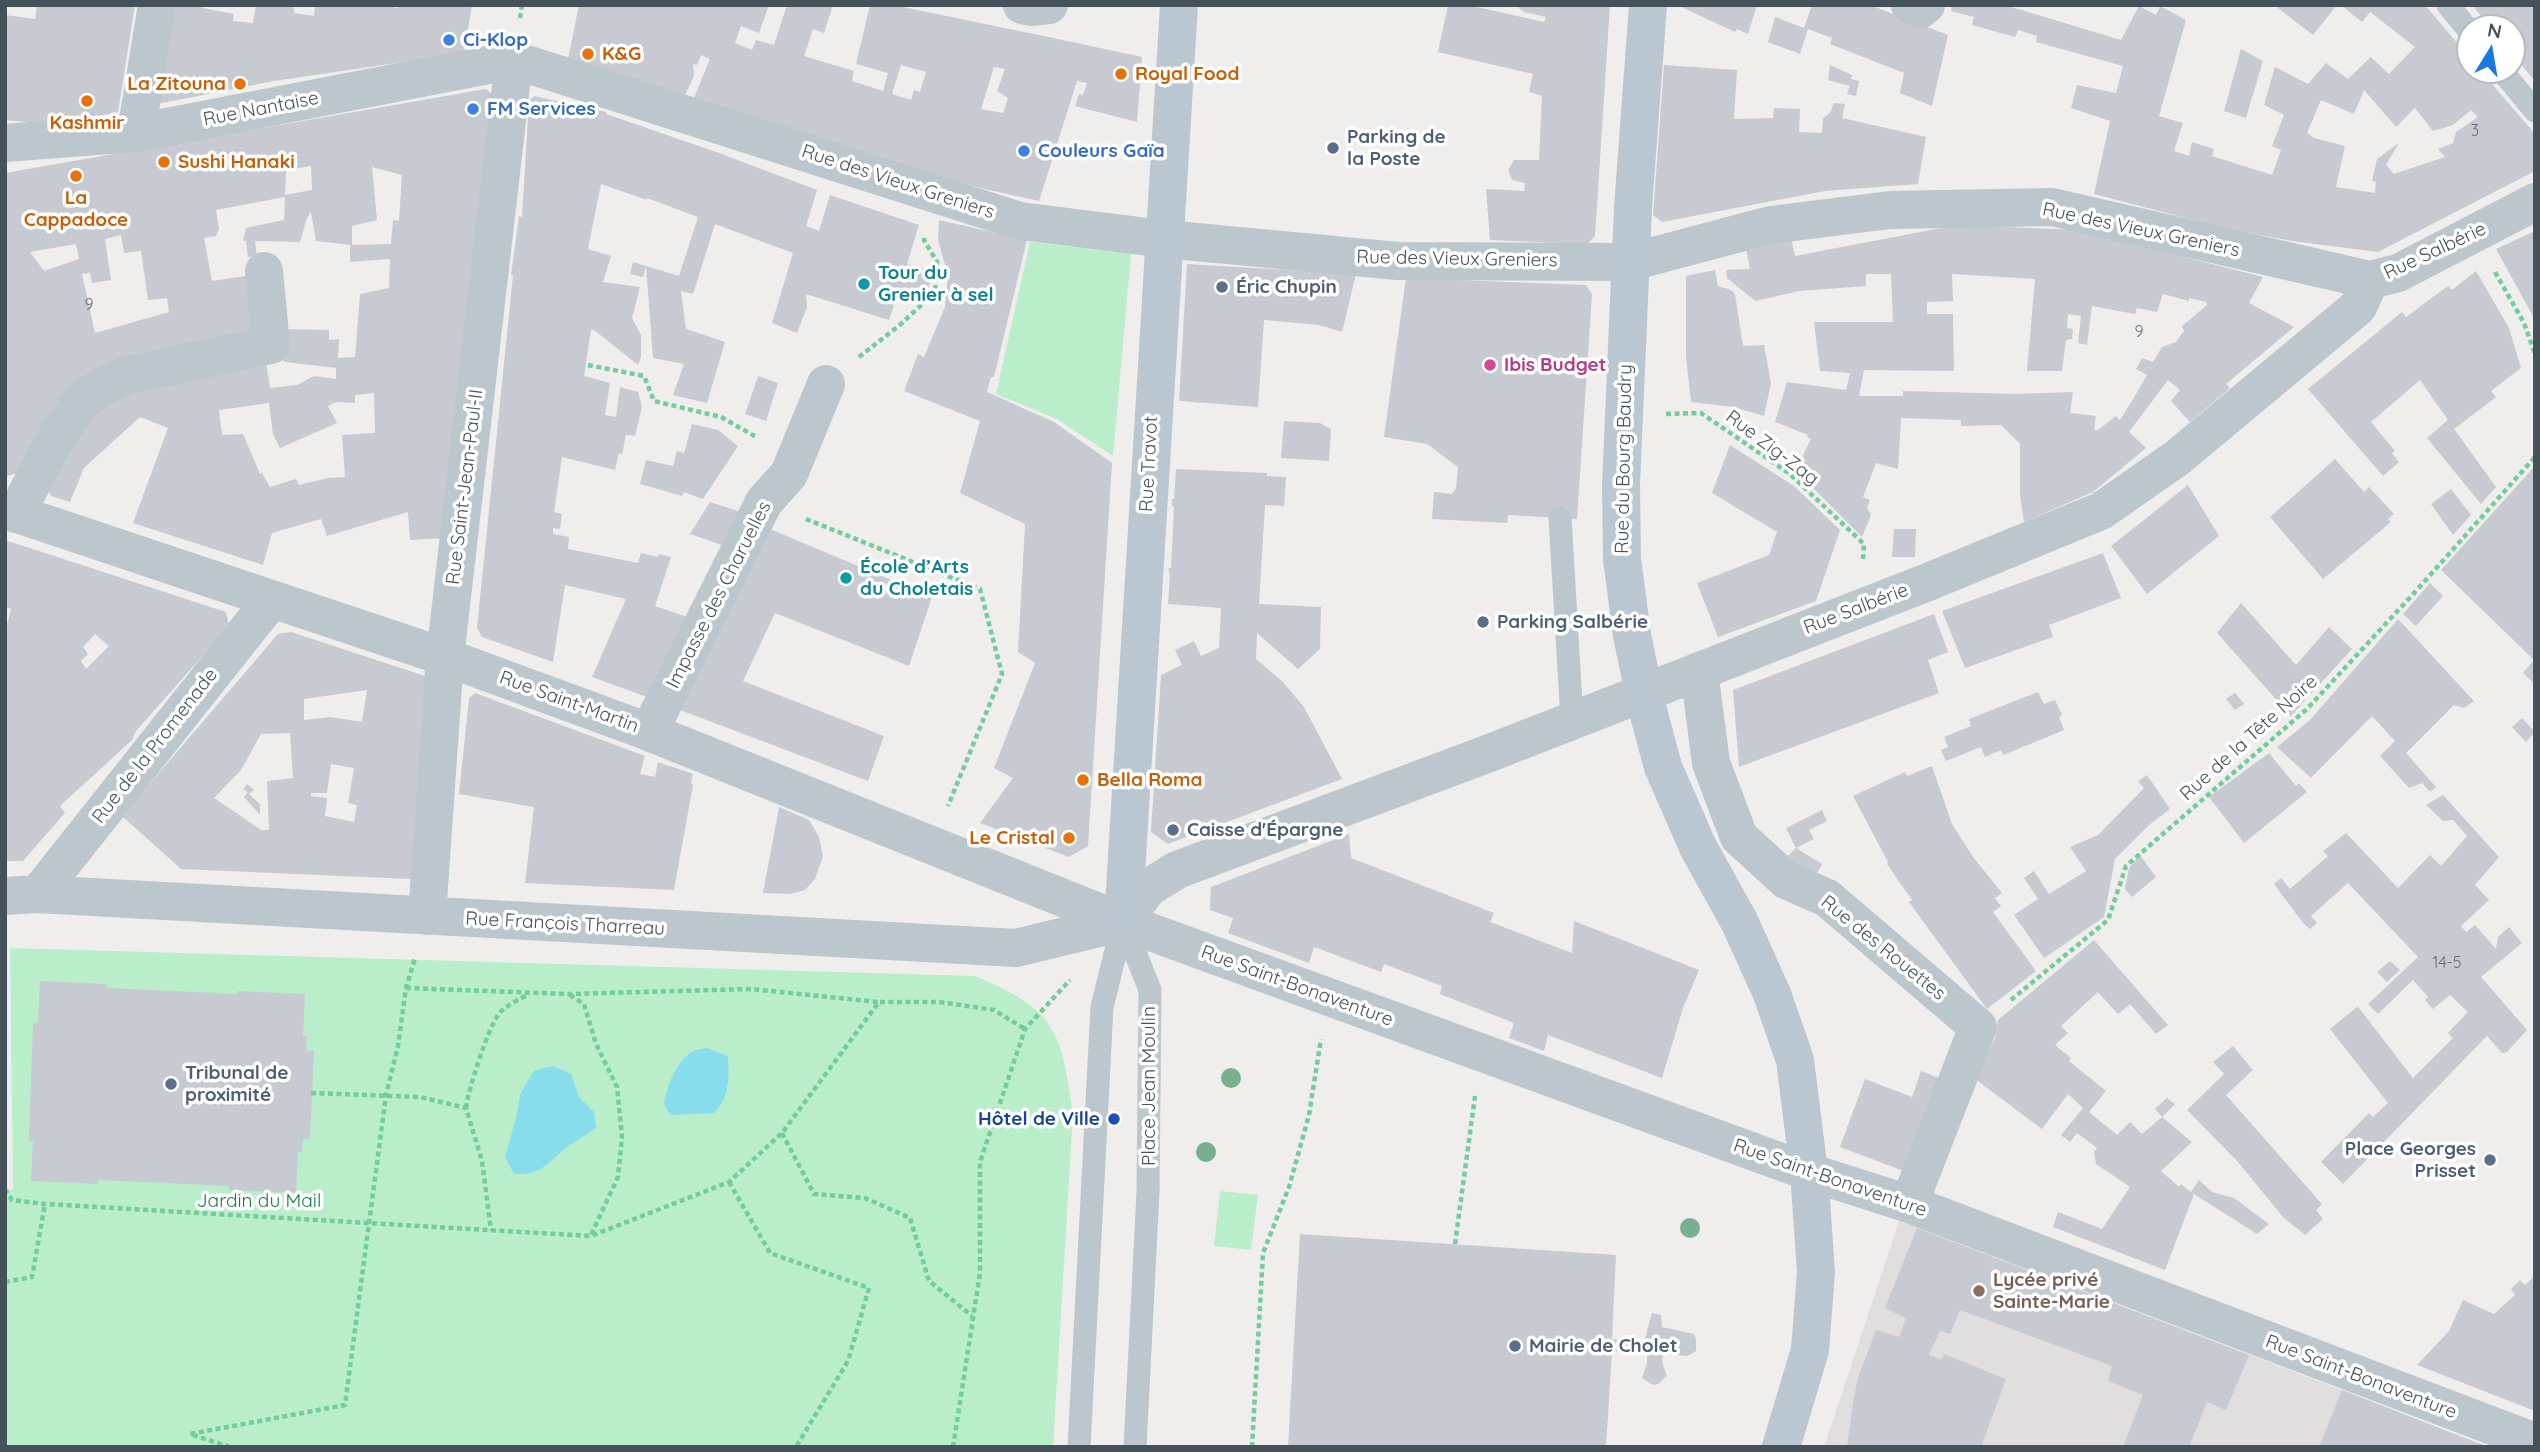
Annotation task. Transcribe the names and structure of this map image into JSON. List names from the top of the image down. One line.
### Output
{"streets":{"street":["Rue Nantaise","Rue des Vieux Greniers","Rue Salbérie","Rue du Bourg Baudry","Rue Travot","Rue Saint-Jean-Paul-II","Impasse des Charuelles","Rue Saint-Martin","Rue de la Promenade","Rue François Tharreau","Rue des Rouettes","Rue Saint-Bonaventure"],"lane":["Place Jean Moulin"],"path":["Rue Zig-Zag","Rue de la Tête Noire"]},"crossings":[["Rue Nantaise","Rue des Vieux Greniers"],["Rue Nantaise","Rue Saint-Jean-Paul-II"],["Rue des Vieux Greniers","Rue Salbérie"],["Rue des Vieux Greniers","Rue du Bourg Baudry"],["Rue des Vieux Greniers","Rue Travot"],["Rue des Vieux Greniers","Rue Saint-Jean-Paul-II"],["Rue Salbérie","Rue Zig-Zag"],["Rue Salbérie","Rue Travot"],["Rue Salbérie","Rue Saint-Martin"],["Rue Salbérie","Rue François Tharreau"],["Rue Salbérie","Rue des Rouettes"],["Rue Salbérie","Rue Saint-Bonaventure"],["Rue Salbérie","Place Jean Moulin"],["Rue Zig-Zag","Rue du Bourg Baudry"],["Rue du Bourg Baudry","Rue Saint-Bonaventure"],["Rue Travot","Rue Saint-Martin"],["Rue Travot","Rue François Tharreau"],["Rue Travot","Rue Saint-Bonaventure"],["Rue Travot","Place Jean Moulin"],["Rue Saint-Jean-Paul-II","Rue Saint-Martin"],["Rue Saint-Jean-Paul-II","Rue François Tharreau"],["Impasse des Charuelles","Rue Saint-Martin"],["Rue Saint-Martin","Rue de la Promenade"],["Rue Saint-Martin","Rue François Tharreau"],["Rue Saint-Martin","Rue Saint-Bonaventure"],["Rue Saint-Martin","Place Jean Moulin"],["Rue de la Tête Noire","Rue des Rouettes"],["Rue de la Promenade","Rue François Tharreau"],["Rue François Tharreau","Rue Saint-Bonaventure"],["Rue François Tharreau","Place Jean Moulin"],["Rue Saint-Bonaventure","Place Jean Moulin"]],"parks":["Jardin du Mail"],"places":["Ci-Klop","K&G","Royal Food","La Zitouna","Kashmir","FM Services","Parking de la Poste","Couleurs Gaïa","Sushi Hanaki","La Cappadoce","Tour du Grenier à sel","Éric Chupin","Ibis Budget","École d’Arts du Choletais","Parking Salbérie","Bella Roma","Caisse d'Épargne","Le Cristal","Tribunal de proximité","Hôtel de Ville","Place Georges Prisset","Lycée privé Sainte-Marie","Mairie de Cholet"],"house_numbers":["3","9","9","14-5"],"north":"top"}
